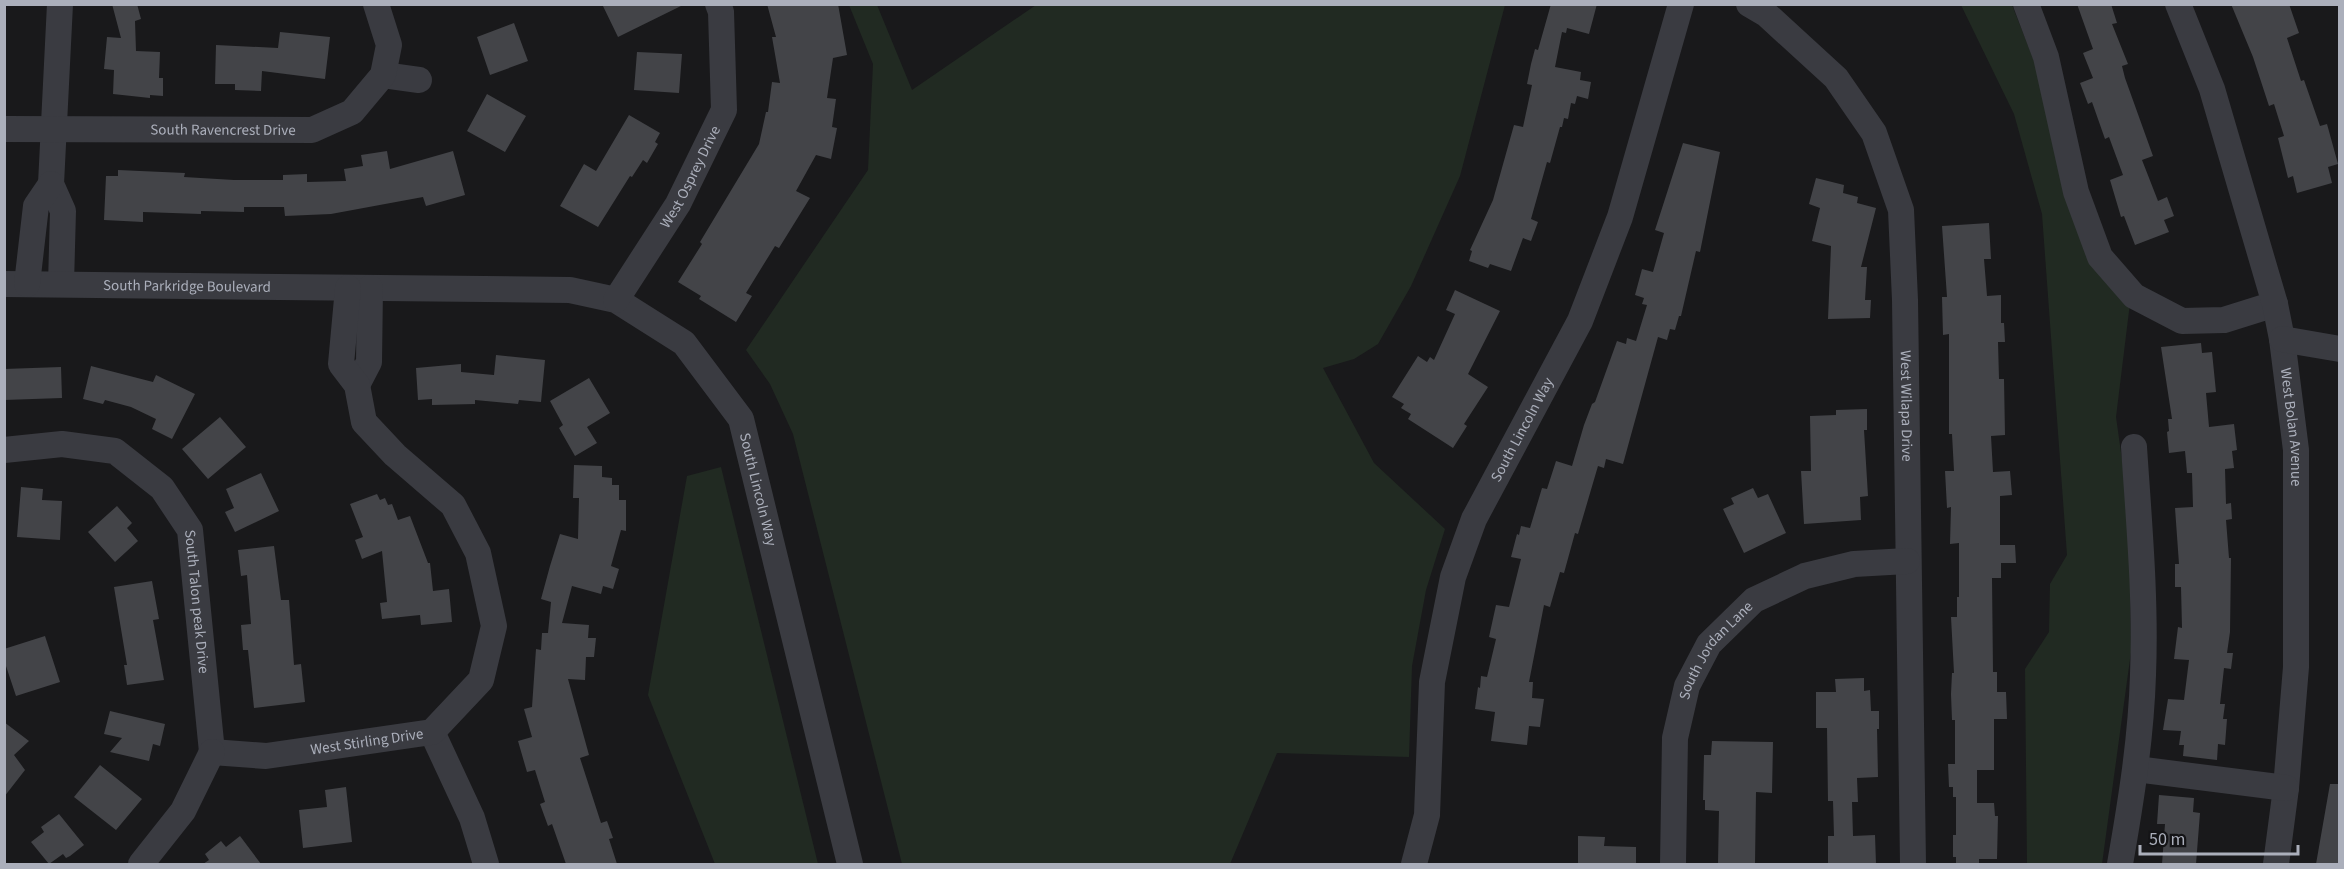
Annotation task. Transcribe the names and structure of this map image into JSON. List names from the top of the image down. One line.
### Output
{"streets":{"street":["South Ravencrest Drive","West Osprey Drive","South Parkridge Boulevard","West Wilapa Drive","West Bolan Avenue","South Lincoln Way","South Talon peak Drive","South Jordan Lane","West Stirling Drive"]},"crossings":[["West Osprey Drive","South Lincoln Way"],["South Parkridge Boulevard","South Lincoln Way"],["South Parkridge Boulevard","West Stirling Drive"],["West Wilapa Drive","South Jordan Lane"],["South Lincoln Way","West Stirling Drive"],["South Talon peak Drive","West Stirling Drive"]],"scale_bar":"50 m"}
